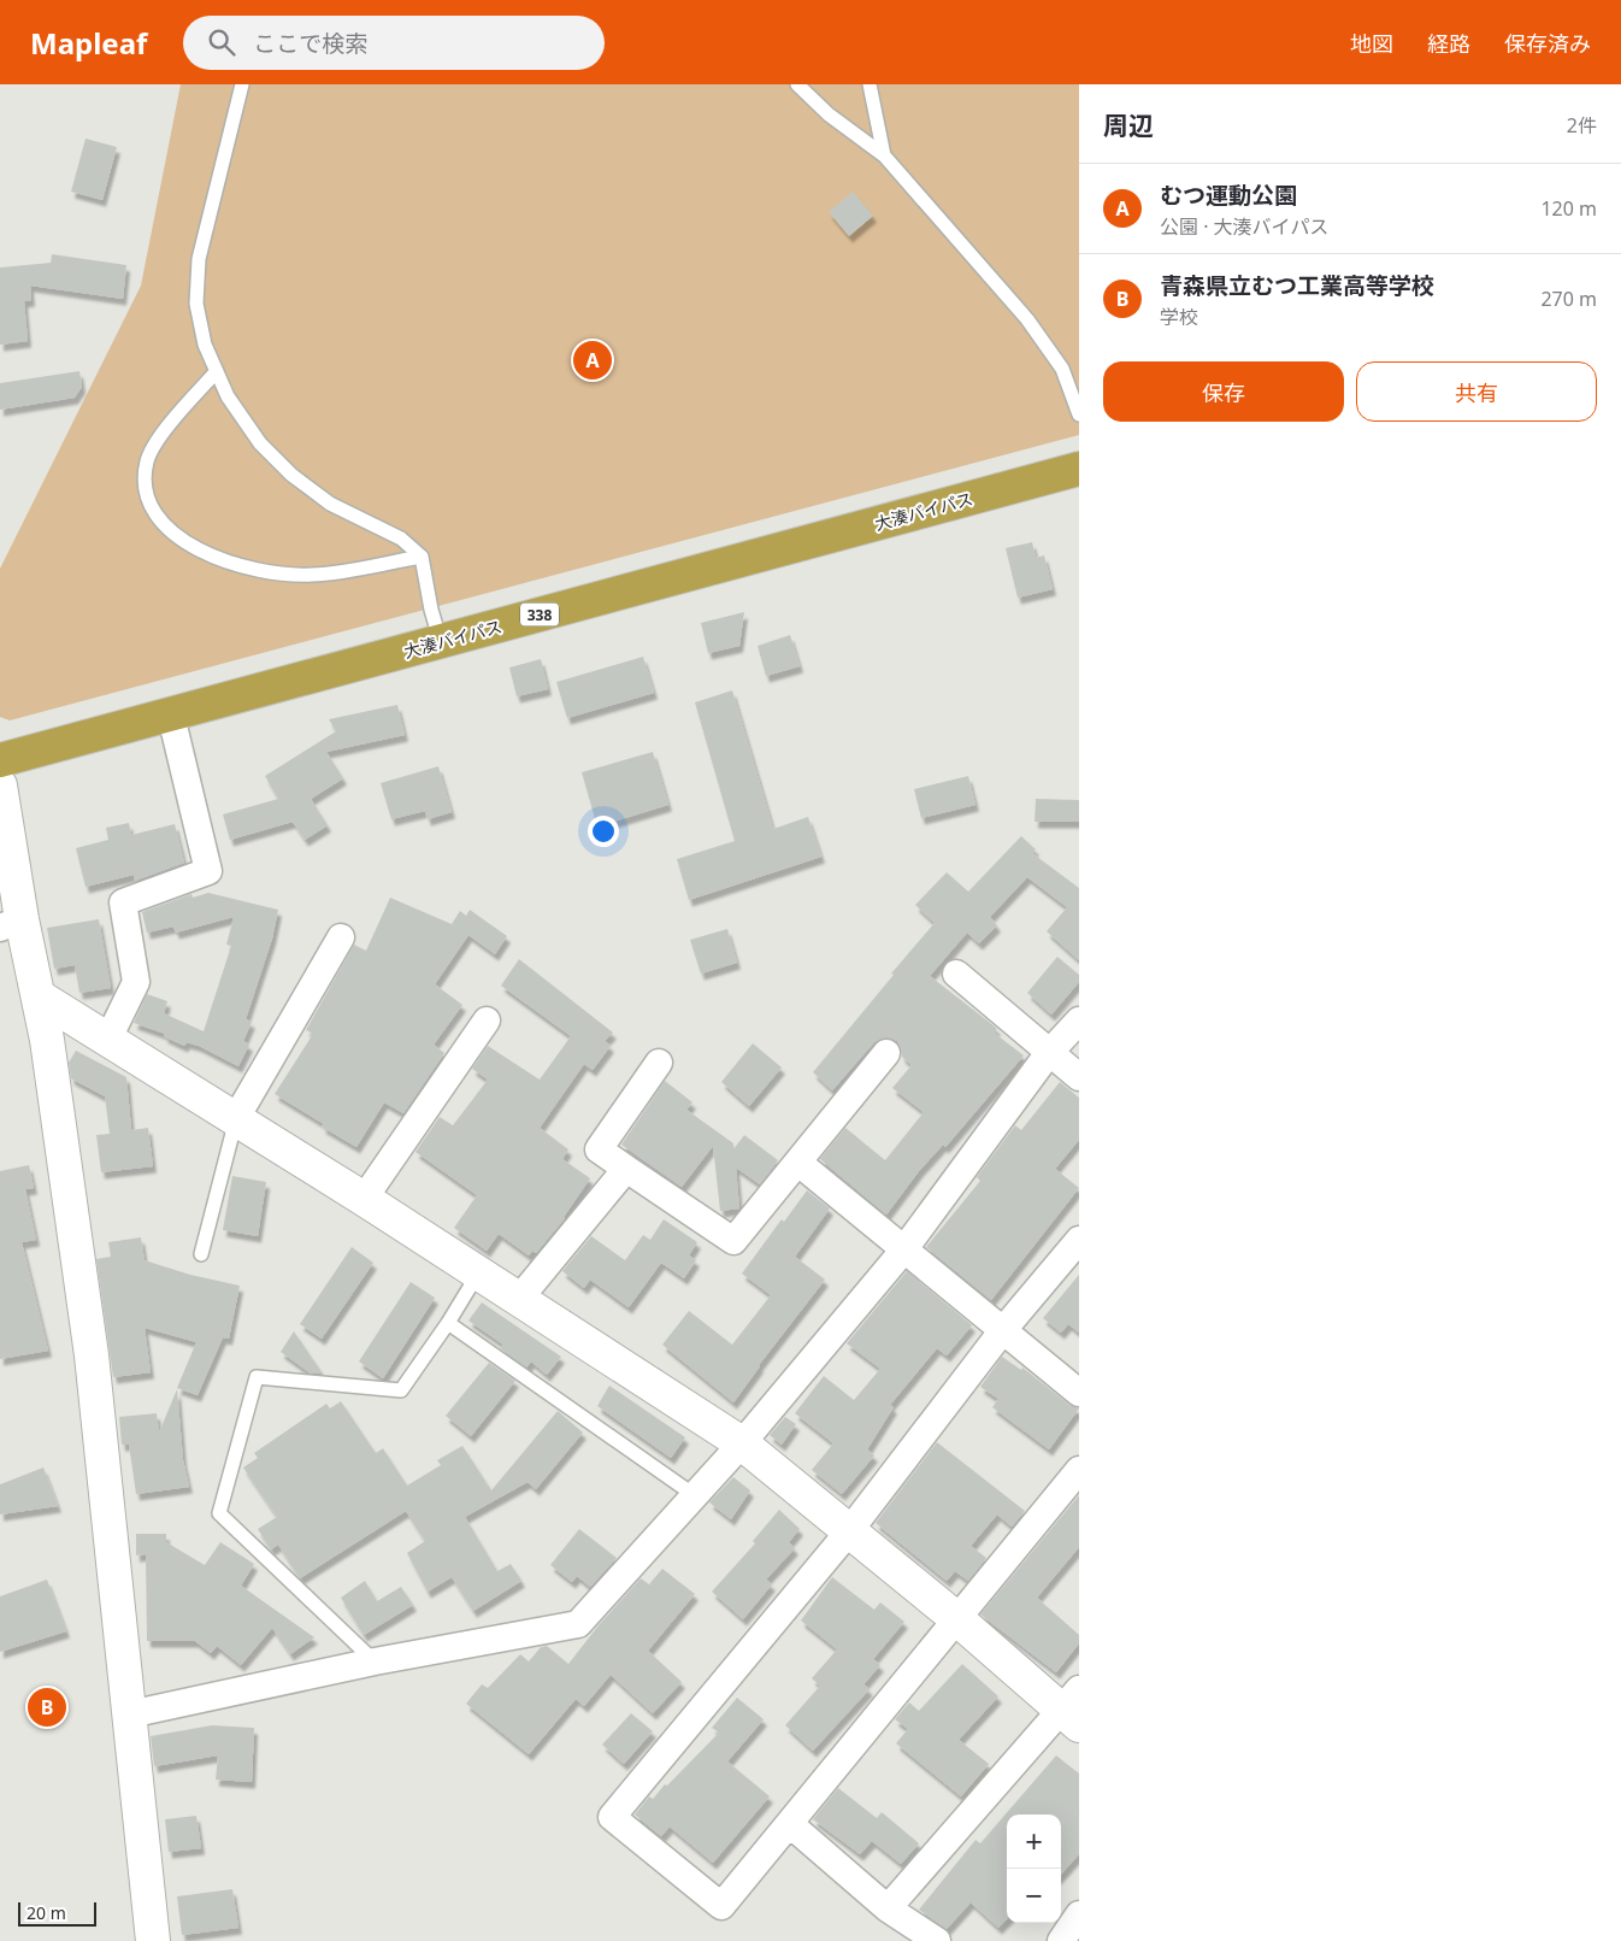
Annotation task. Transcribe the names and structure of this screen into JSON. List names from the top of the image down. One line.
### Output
{"streets":{"highway":["大湊バイパス","338"]},"scale_bar":"20 m","page":{"header":"Mapleaf","search":"ここで検索","nav":["地図","経路","保存済み"],"heading":["周辺","2件"],"list":[{"mark":"A","name":"むつ運動公園","note":"公園 · 大湊バイパス","value":"120 m"},{"mark":"B","name":"青森県立むつ工業高等学校","note":"学校","value":"270 m"}],"pins":["A","B"],"buttons":["保存","共有"],"map_buttons":["+","−"],"scale":"20 m"}}
